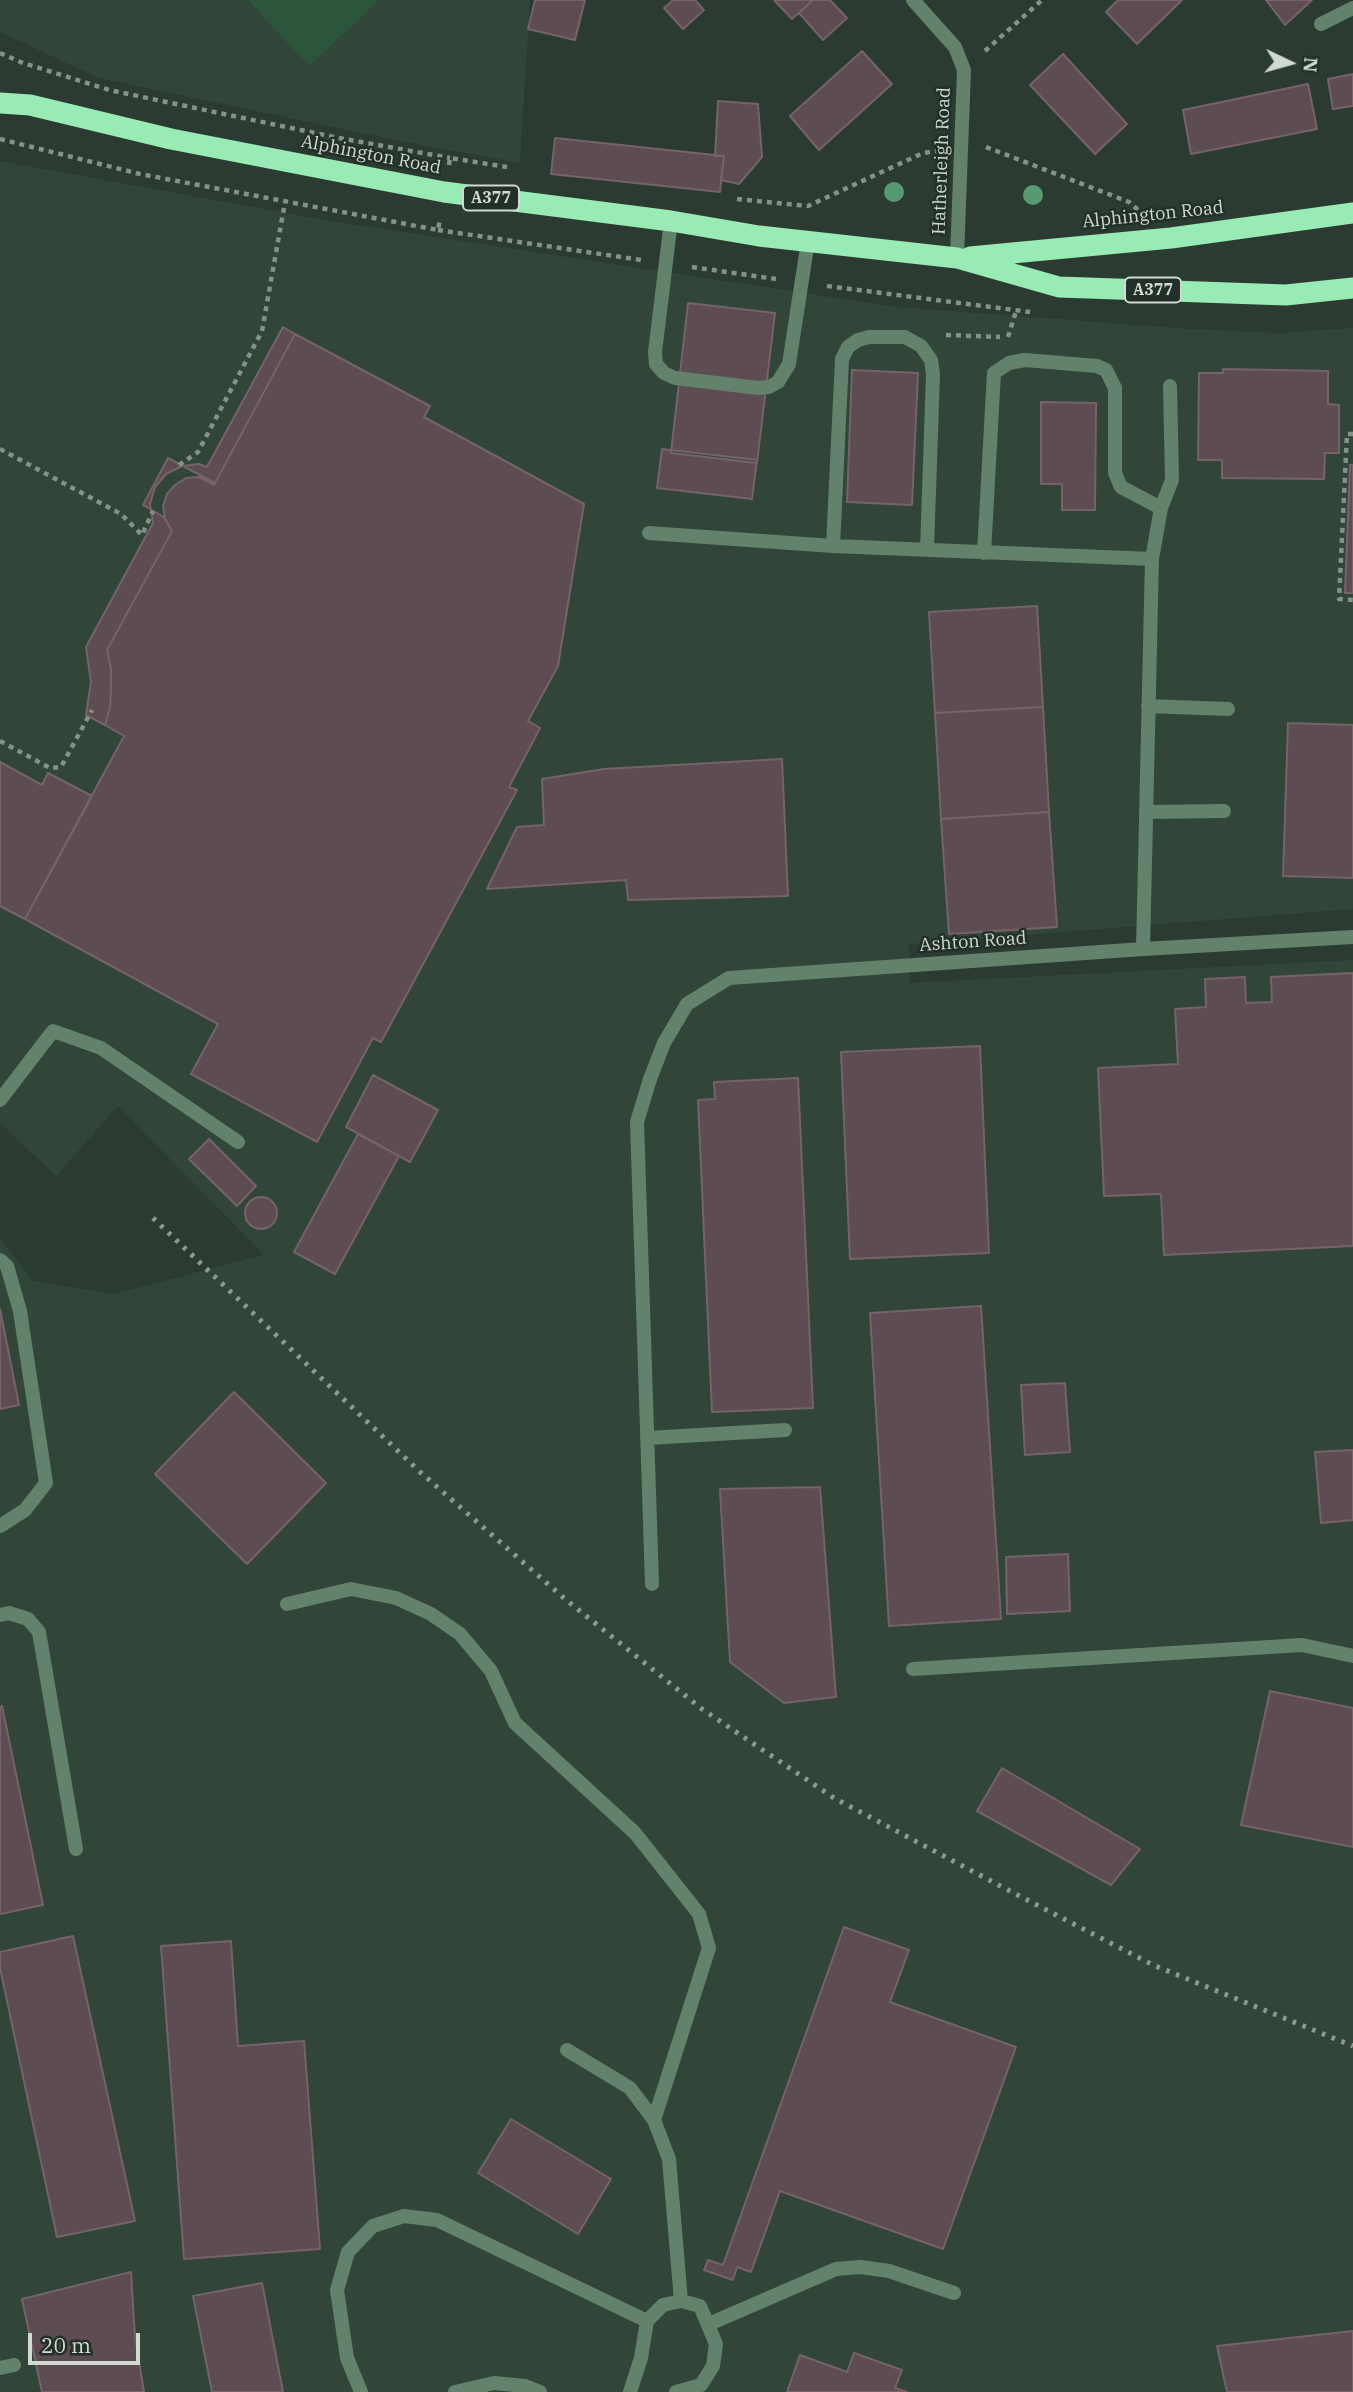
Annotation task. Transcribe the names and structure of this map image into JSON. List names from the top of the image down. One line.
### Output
{"streets":{"highway":["Alphington Road","A377"],"street":["Hatherleigh Road","Ashton Road"]},"crossings":[["Alphington Road","Hatherleigh Road"]],"scale_bar":"20 m","north":"right"}
